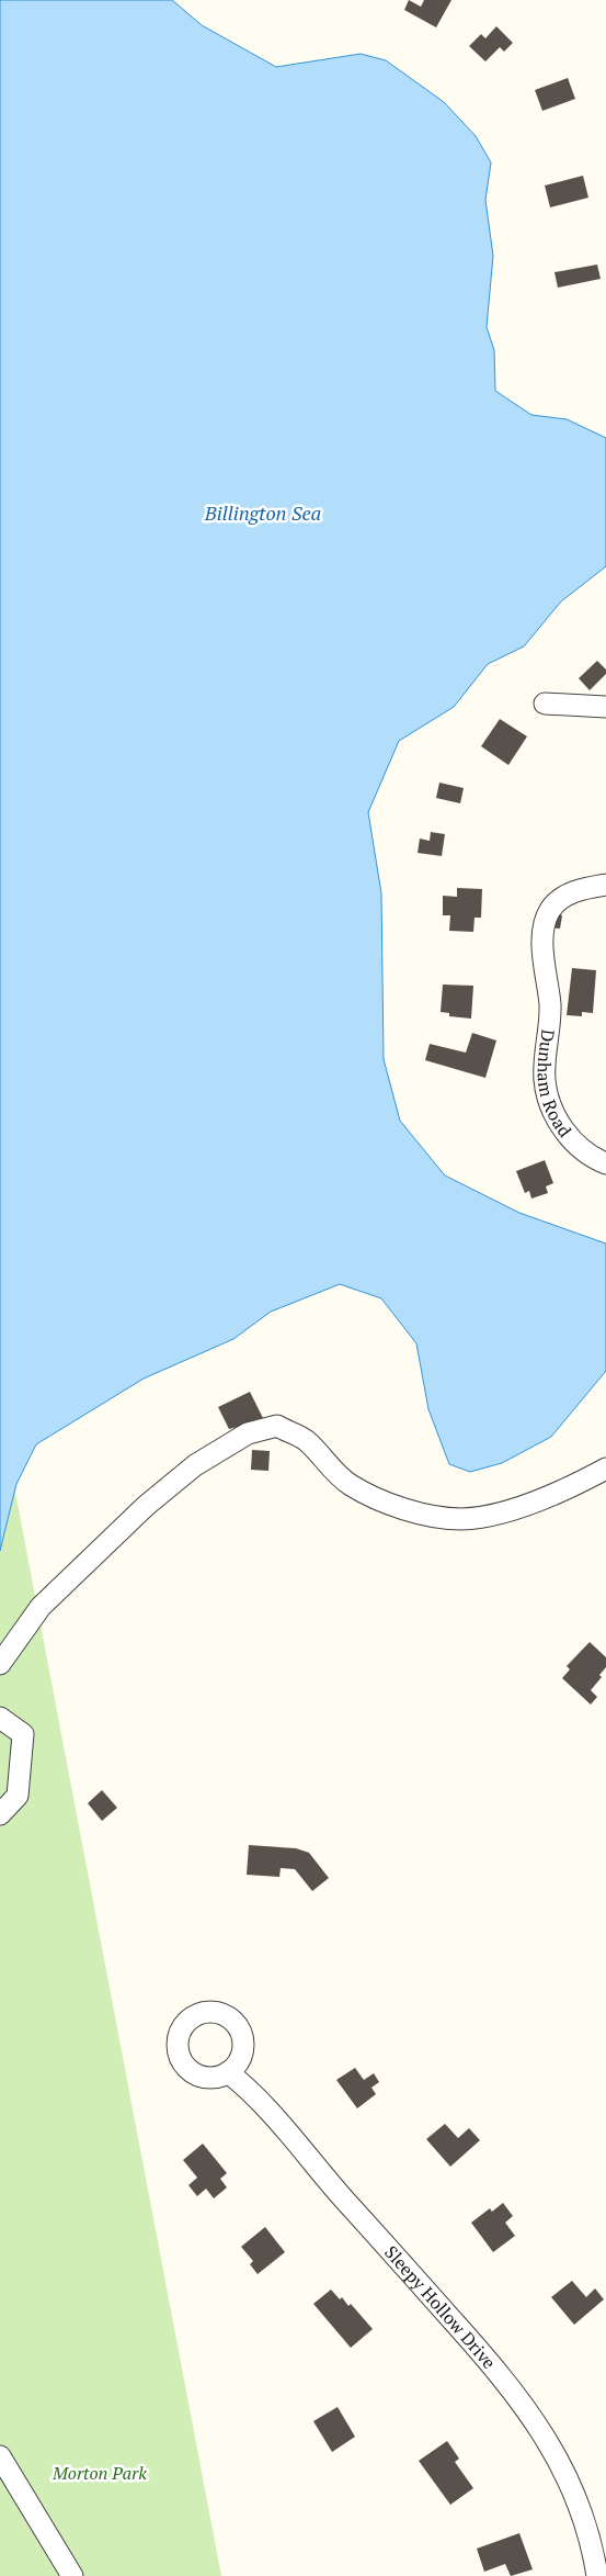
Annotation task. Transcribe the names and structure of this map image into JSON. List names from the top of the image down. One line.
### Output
{"streets":{"street":["Dunham Road","Sleepy Hollow Drive"]},"water":["Billington Sea"],"parks":["Morton Park"]}
